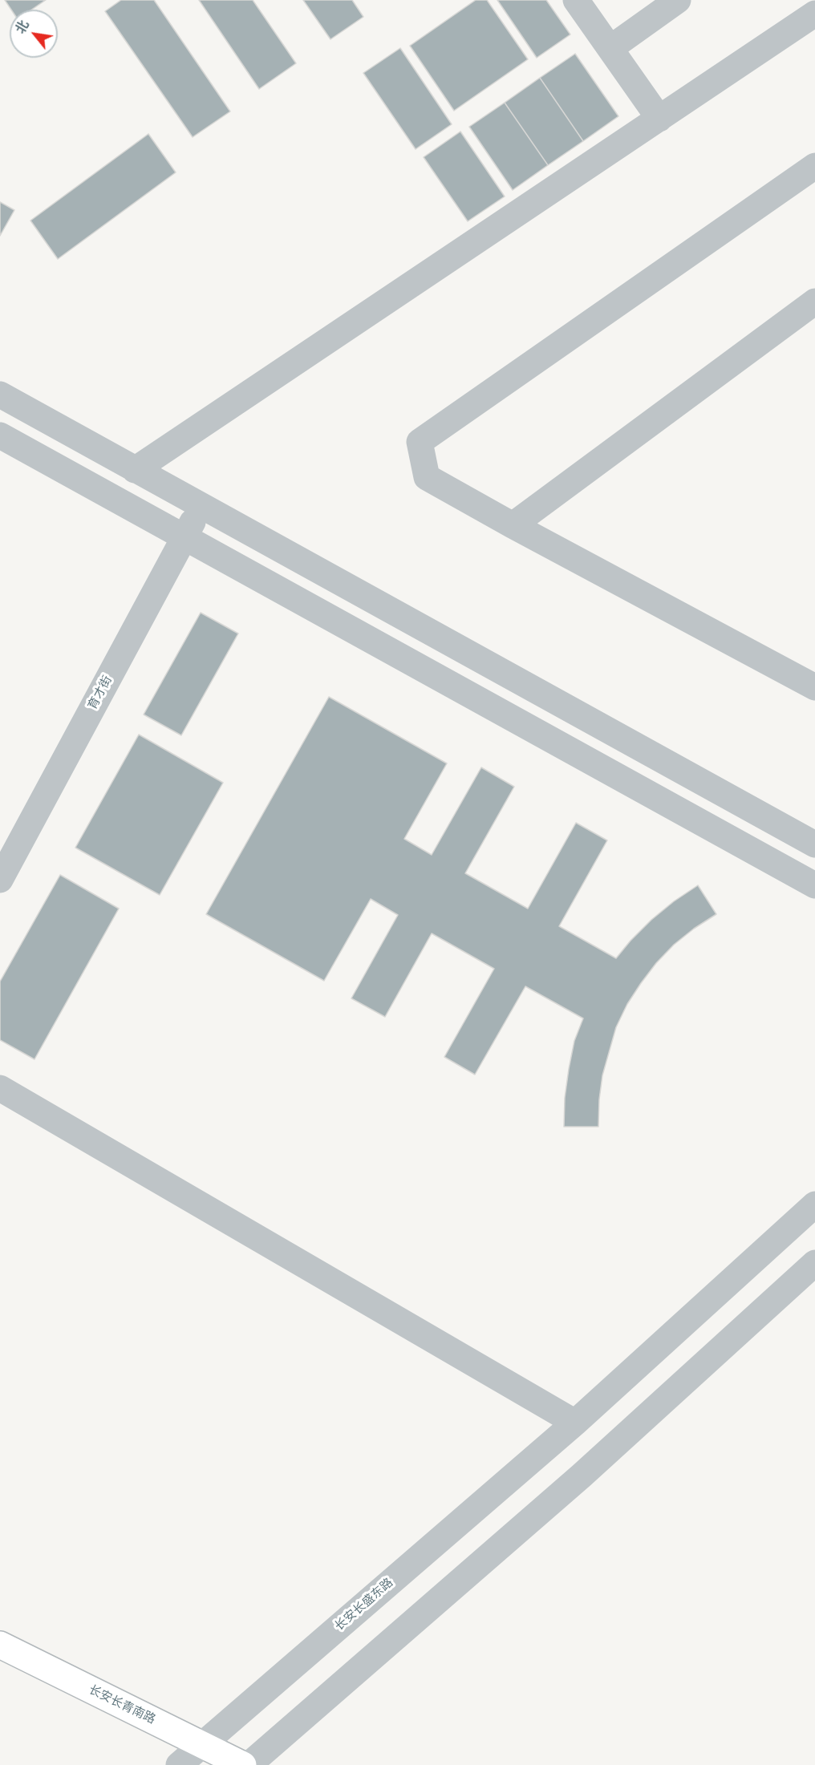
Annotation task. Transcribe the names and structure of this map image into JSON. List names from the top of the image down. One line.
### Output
{"streets":{"main road":["长安长青南路"],"street":["育才街","长安长盛东路"]},"crossings":[["长安长盛东路","长安长青南路"]],"north":"top left"}
